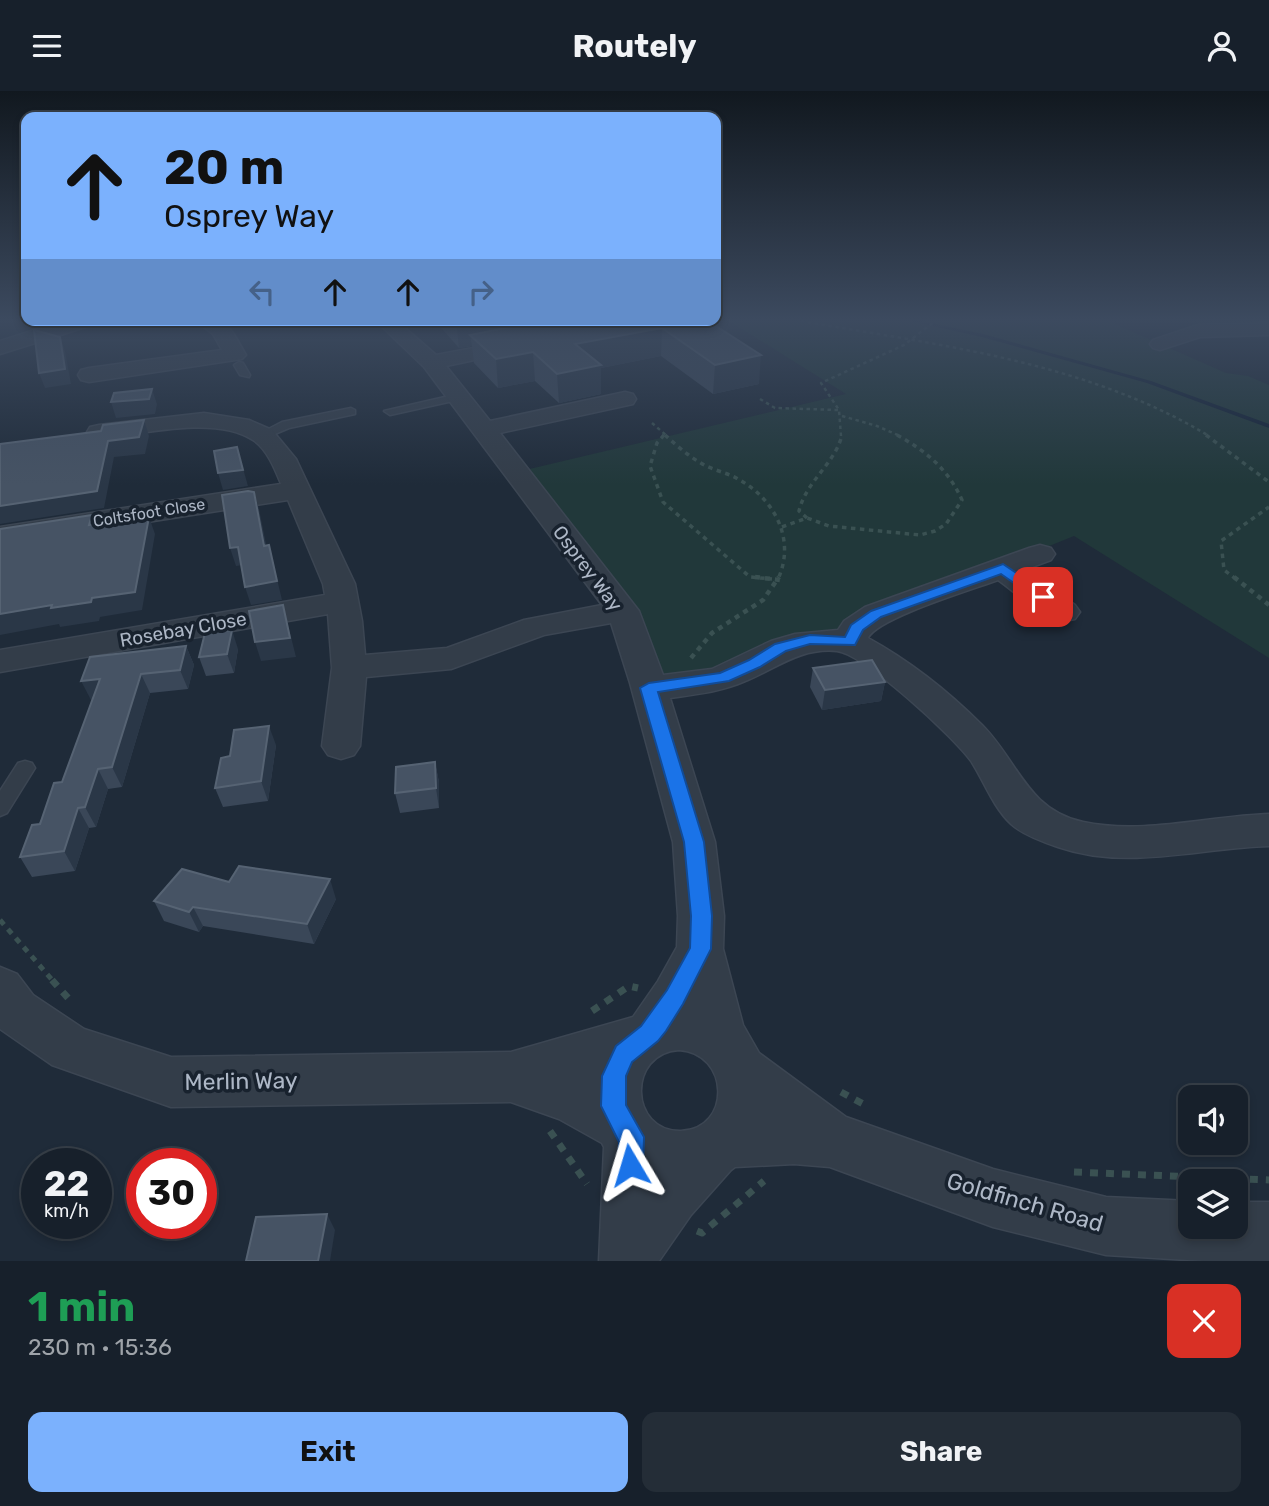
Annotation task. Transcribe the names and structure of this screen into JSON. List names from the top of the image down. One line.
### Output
{"streets":{"street":["Coltsfoot Close","Osprey Way","Rosebay Close","Merlin Way","Goldfinch Road"]},"crossings":[["Osprey Way","Merlin Way"],["Osprey Way","Goldfinch Road"],["Merlin Way","Goldfinch Road"]],"page":{"header":"Routely","turn":["20 m","Osprey Way"],"speed":"22 km/h","limit":"30","heading":["1 min","230 m · 15:36"],"buttons":["Exit","Share"]}}
